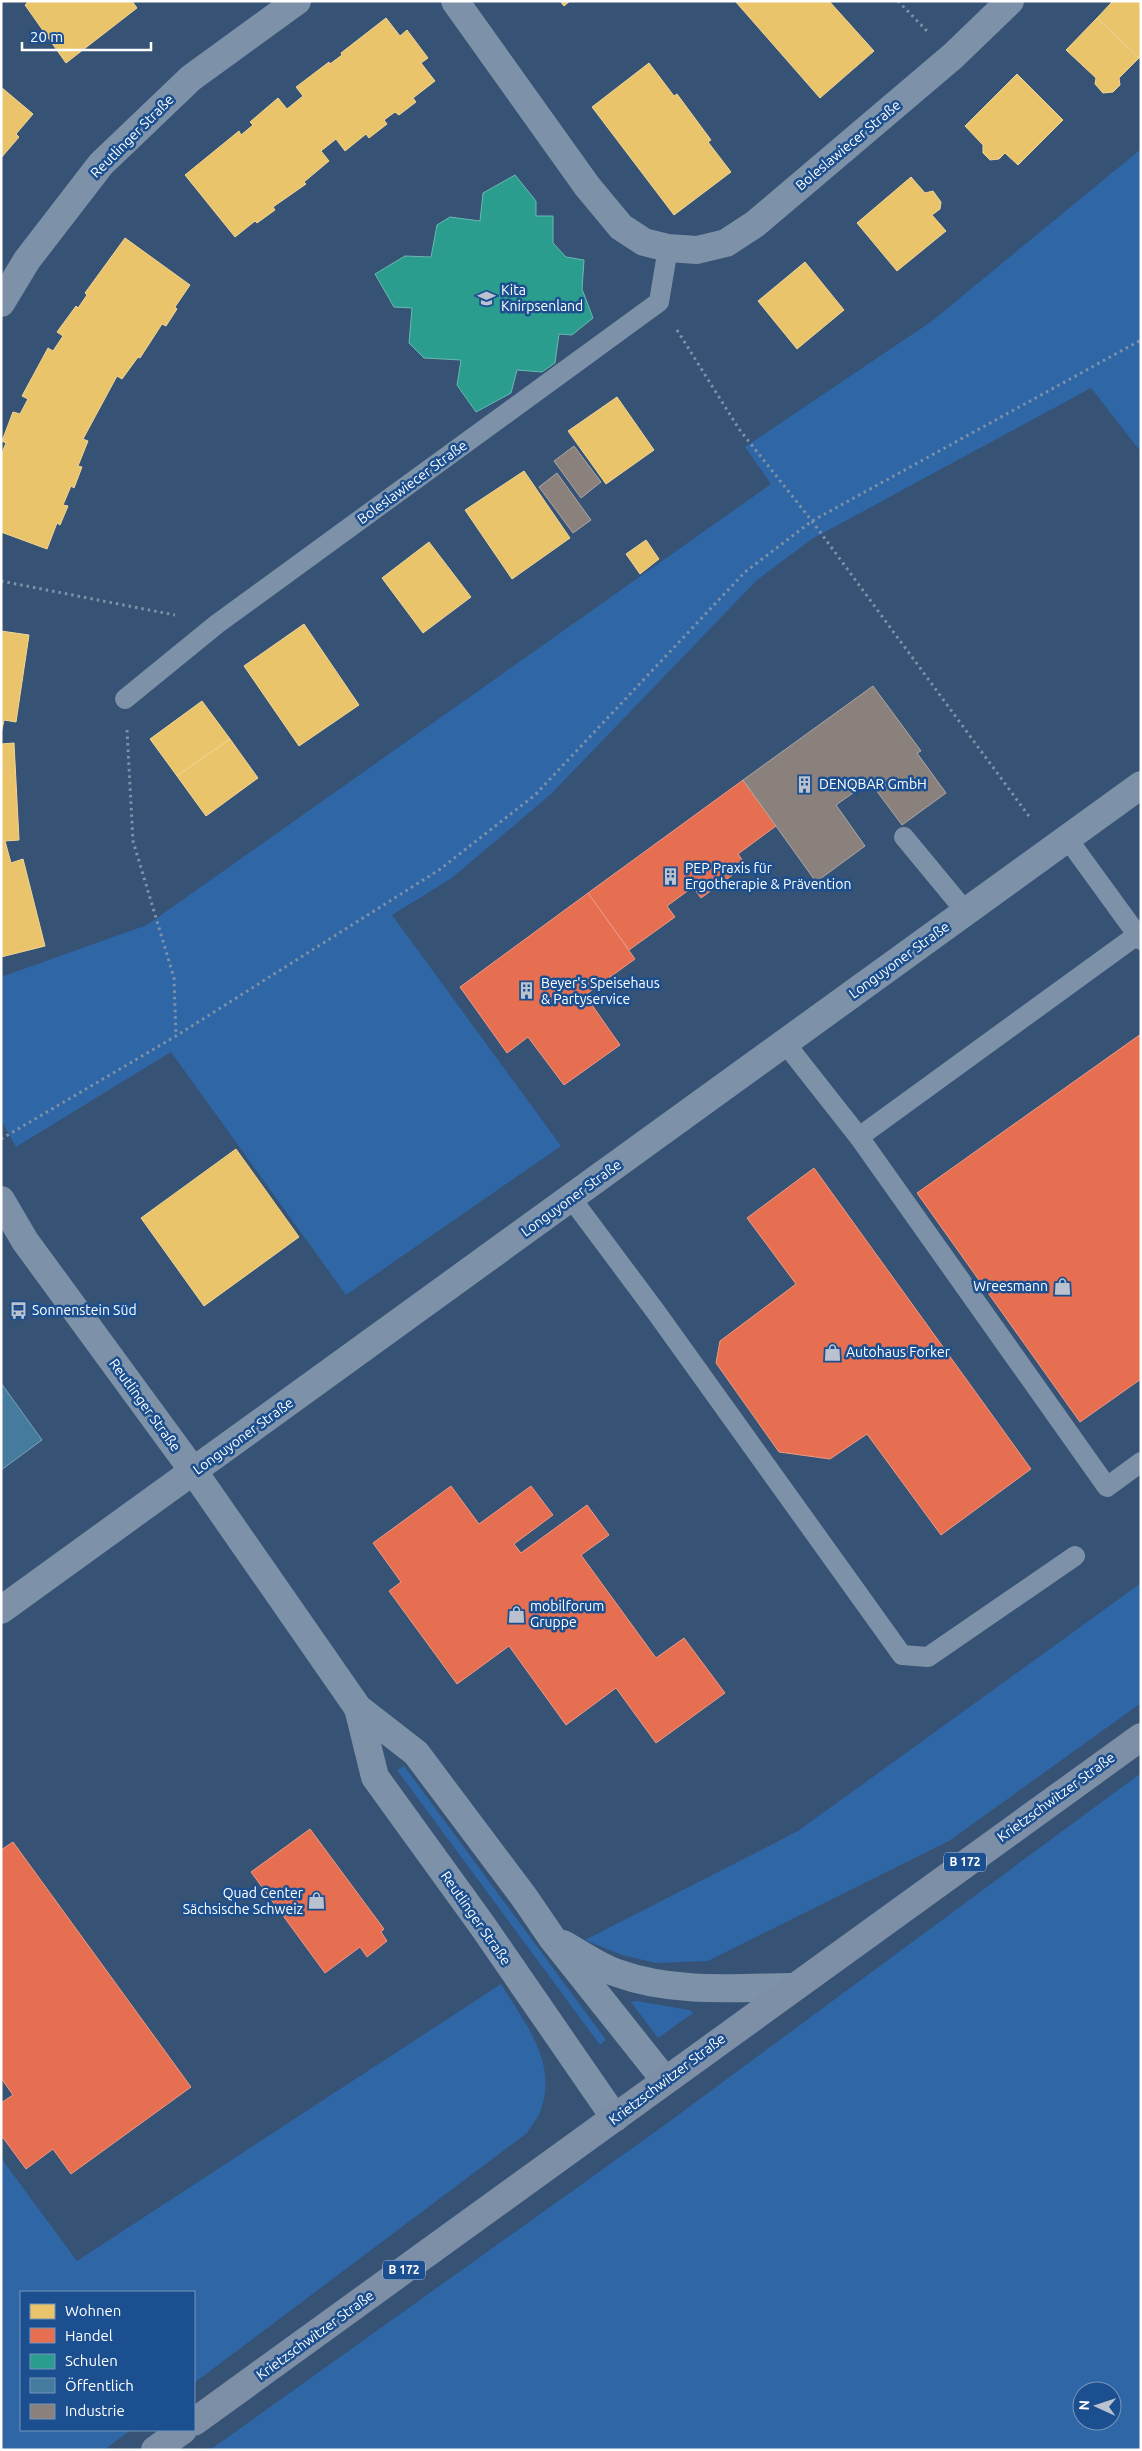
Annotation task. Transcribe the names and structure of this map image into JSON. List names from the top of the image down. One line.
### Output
{"streets":{"main road":["Krietzschwitzer Straße","B 172"],"street":["Reutlinger Straße","Boleslawiecer Straße","Longuyoner Straße"]},"crossings":[["Reutlinger Straße","Longuyoner Straße"],["Reutlinger Straße","Krietzschwitzer Straße"]],"places":{"school or university":["Kita Knirpsenland"],"building":["DENQBAR GmbH","PEP Praxis für Ergotherapie & Prävention","Beyer's Speisehaus & Partyservice"],"shop":["Wreesmann","Autohaus Forker","mobilforum Gruppe","Quad Center Sächsische Schweiz"],"bus stop":["Sonnenstein Süd"]},"legend":["Wohnen","Handel","Schulen","Öffentlich","Industrie"],"scale_bar":"20 m","north":"left"}
